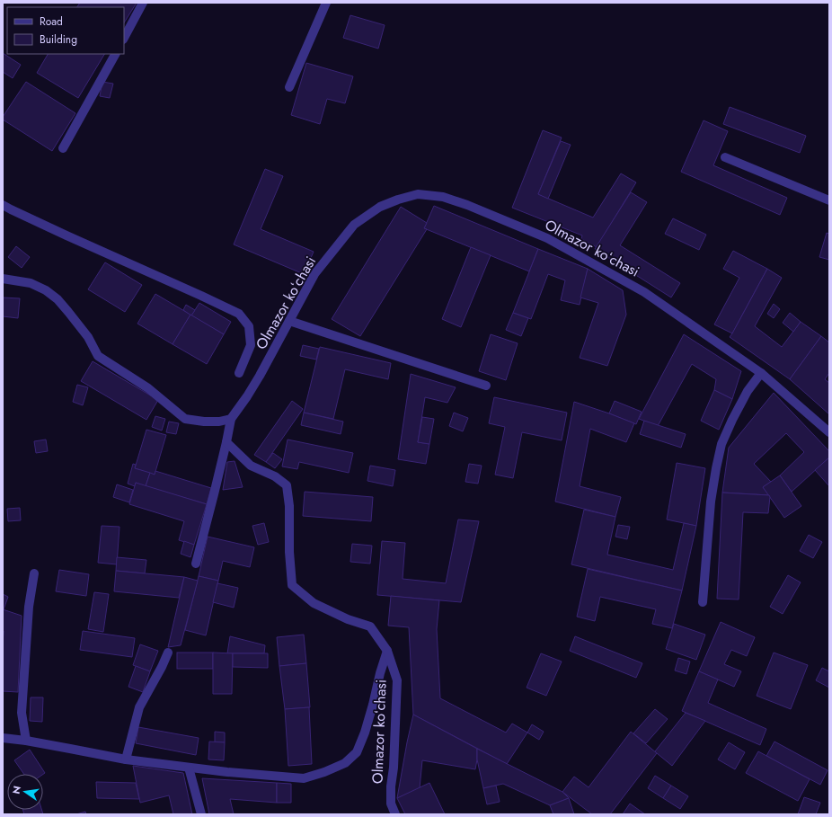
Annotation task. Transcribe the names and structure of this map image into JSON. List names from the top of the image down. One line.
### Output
{"streets":{"street":["Olmazor koʻchasi"]},"legend":["Road","Building"],"north":"left"}
